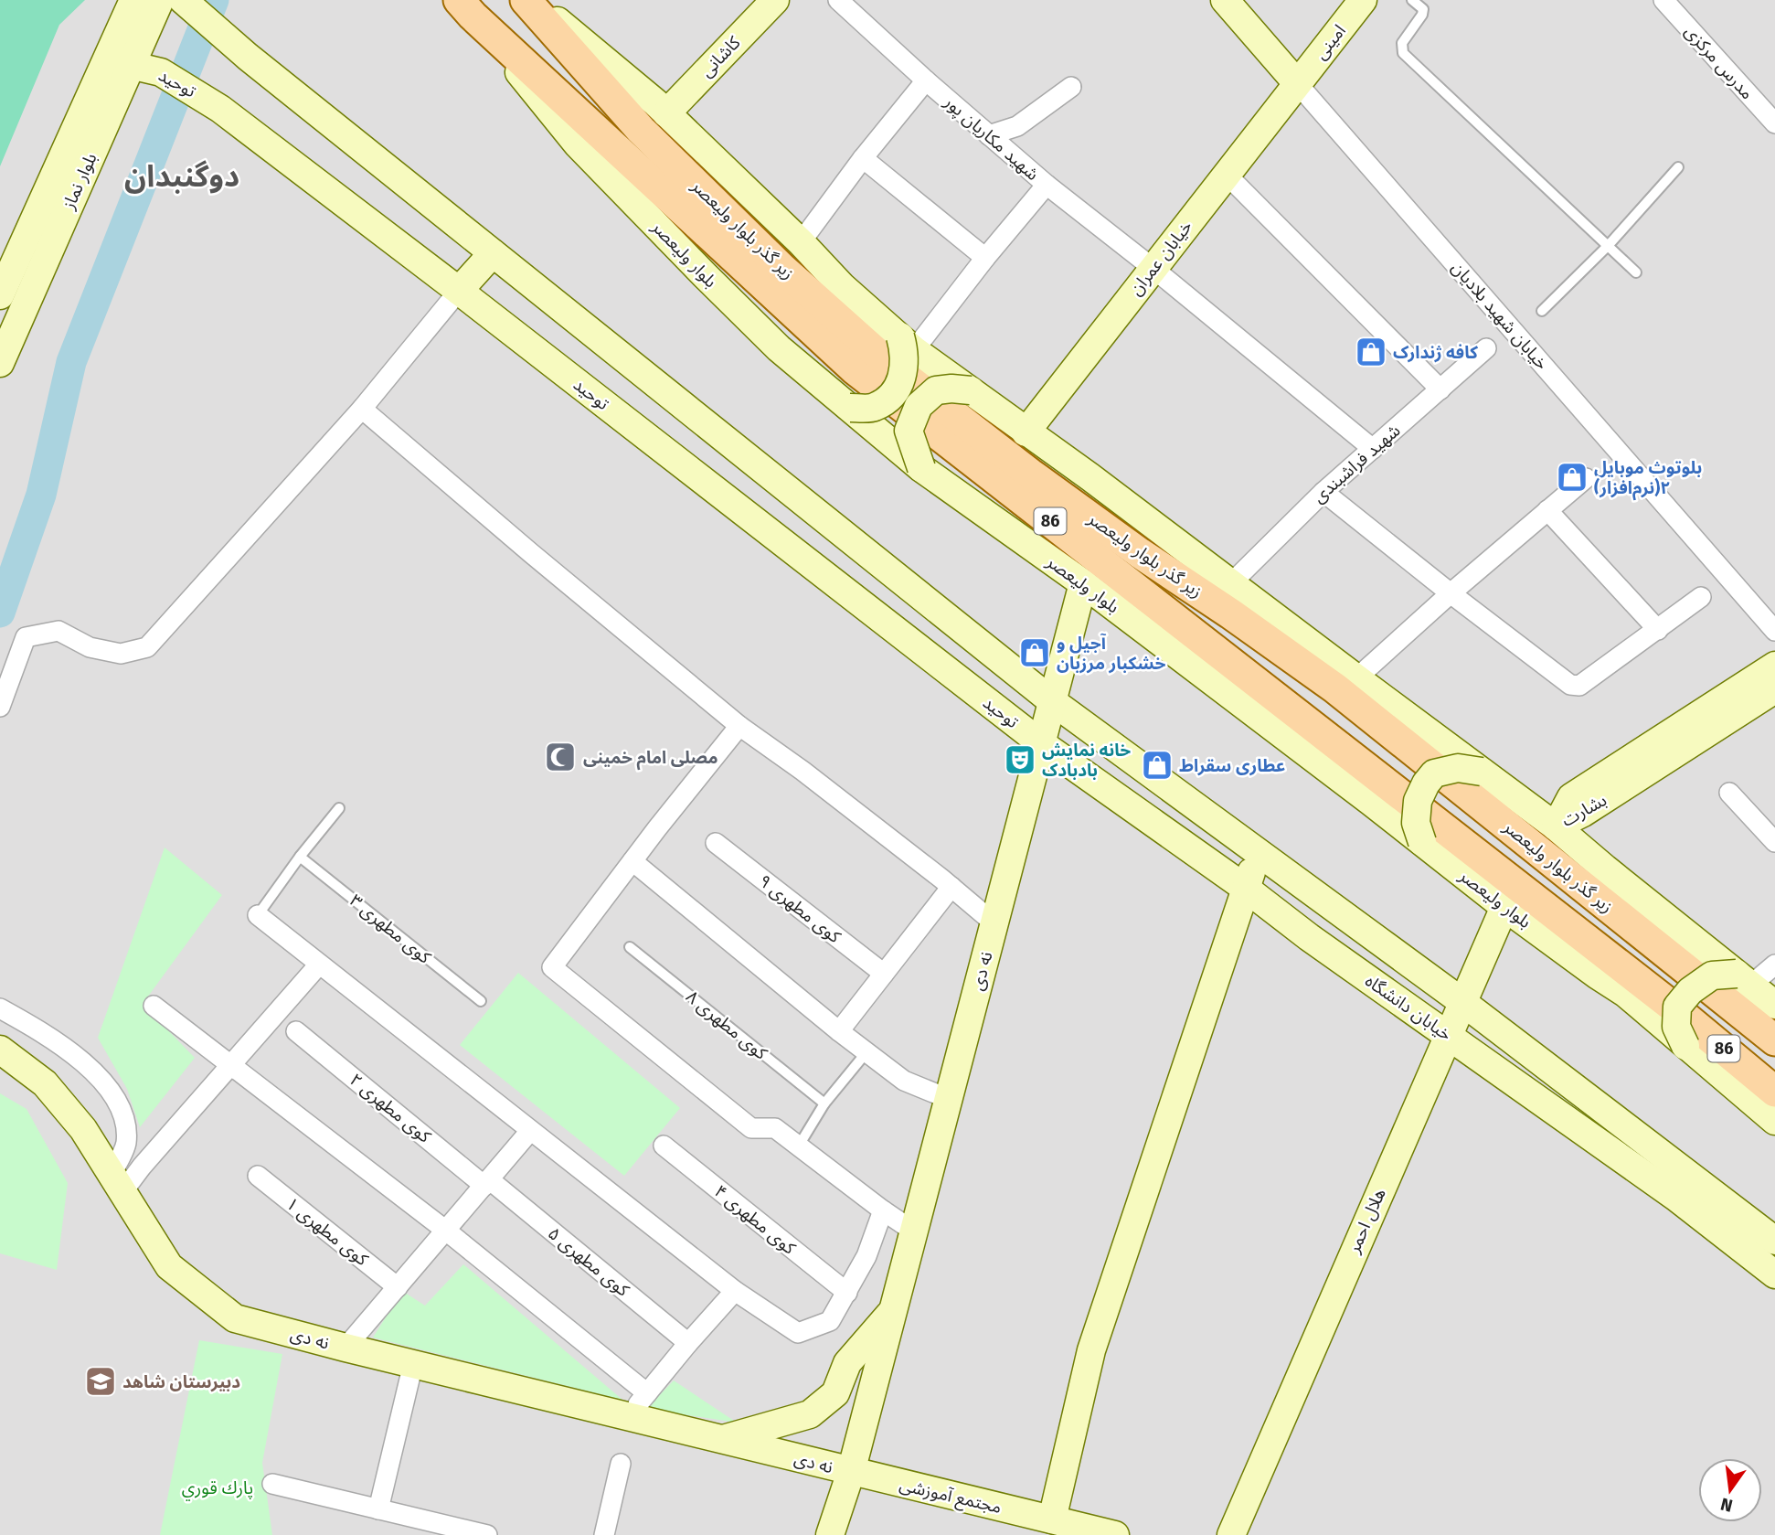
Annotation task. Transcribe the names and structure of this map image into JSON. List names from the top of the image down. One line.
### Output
{"streets":{"main road":["زیر گذر بلوار ولیعصر","بلوار ولیعصر","86"],"street":["امینی","کاشانی","مدرس مرکزی","توحید","شهید مکاریان پور","بلوار نماز","خیابان عمران","خیابان شهید بلادیان","شهید فراشبندی","بشارت","کوی مطهری ۹","نه دی","خیابان دانشگاه","کوی مطهری ۲","کوی مطهری ۴","هلال احمر","کوی مطهری ۱","کوی مطهری ۵","مجتمع آموزشی"],"lane":["کوی مطهری ۳","کوی مطهری ۸"]},"crossings":[["امینی","خیابان عمران"],["امینی","خیابان شهید بلادیان"],["توحید","بلوار نماز"],["توحید","نه دی"],["توحید","خیابان دانشگاه"],["شهید مکاریان پور","خیابان عمران"],["شهید مکاریان پور","شهید فراشبندی"],["بلوار ولیعصر","نه دی"],["بلوار ولیعصر","هلال احمر"],["خیابان عمران","خیابان شهید بلادیان"],["نه دی","خیابان دانشگاه"],["نه دی","مجتمع آموزشی"],["خیابان دانشگاه","هلال احمر"],["کوی مطهری ۲","کوی مطهری ۵"]],"districts":["دوگنبدان"],"parks":["پارك قوري"],"places":{"shop":["کافه ژندارک","بلوتوث موبایل (نرم‌افزار)۲","آجیل و خشکبار مرزبان","عطاری سقراط"],"mosque":["مصلی امام خمینی"],"theatre":["خانه نمایش بادبادک"],"school or university":["دبیرستان شاهد"]},"north":"bottom"}
